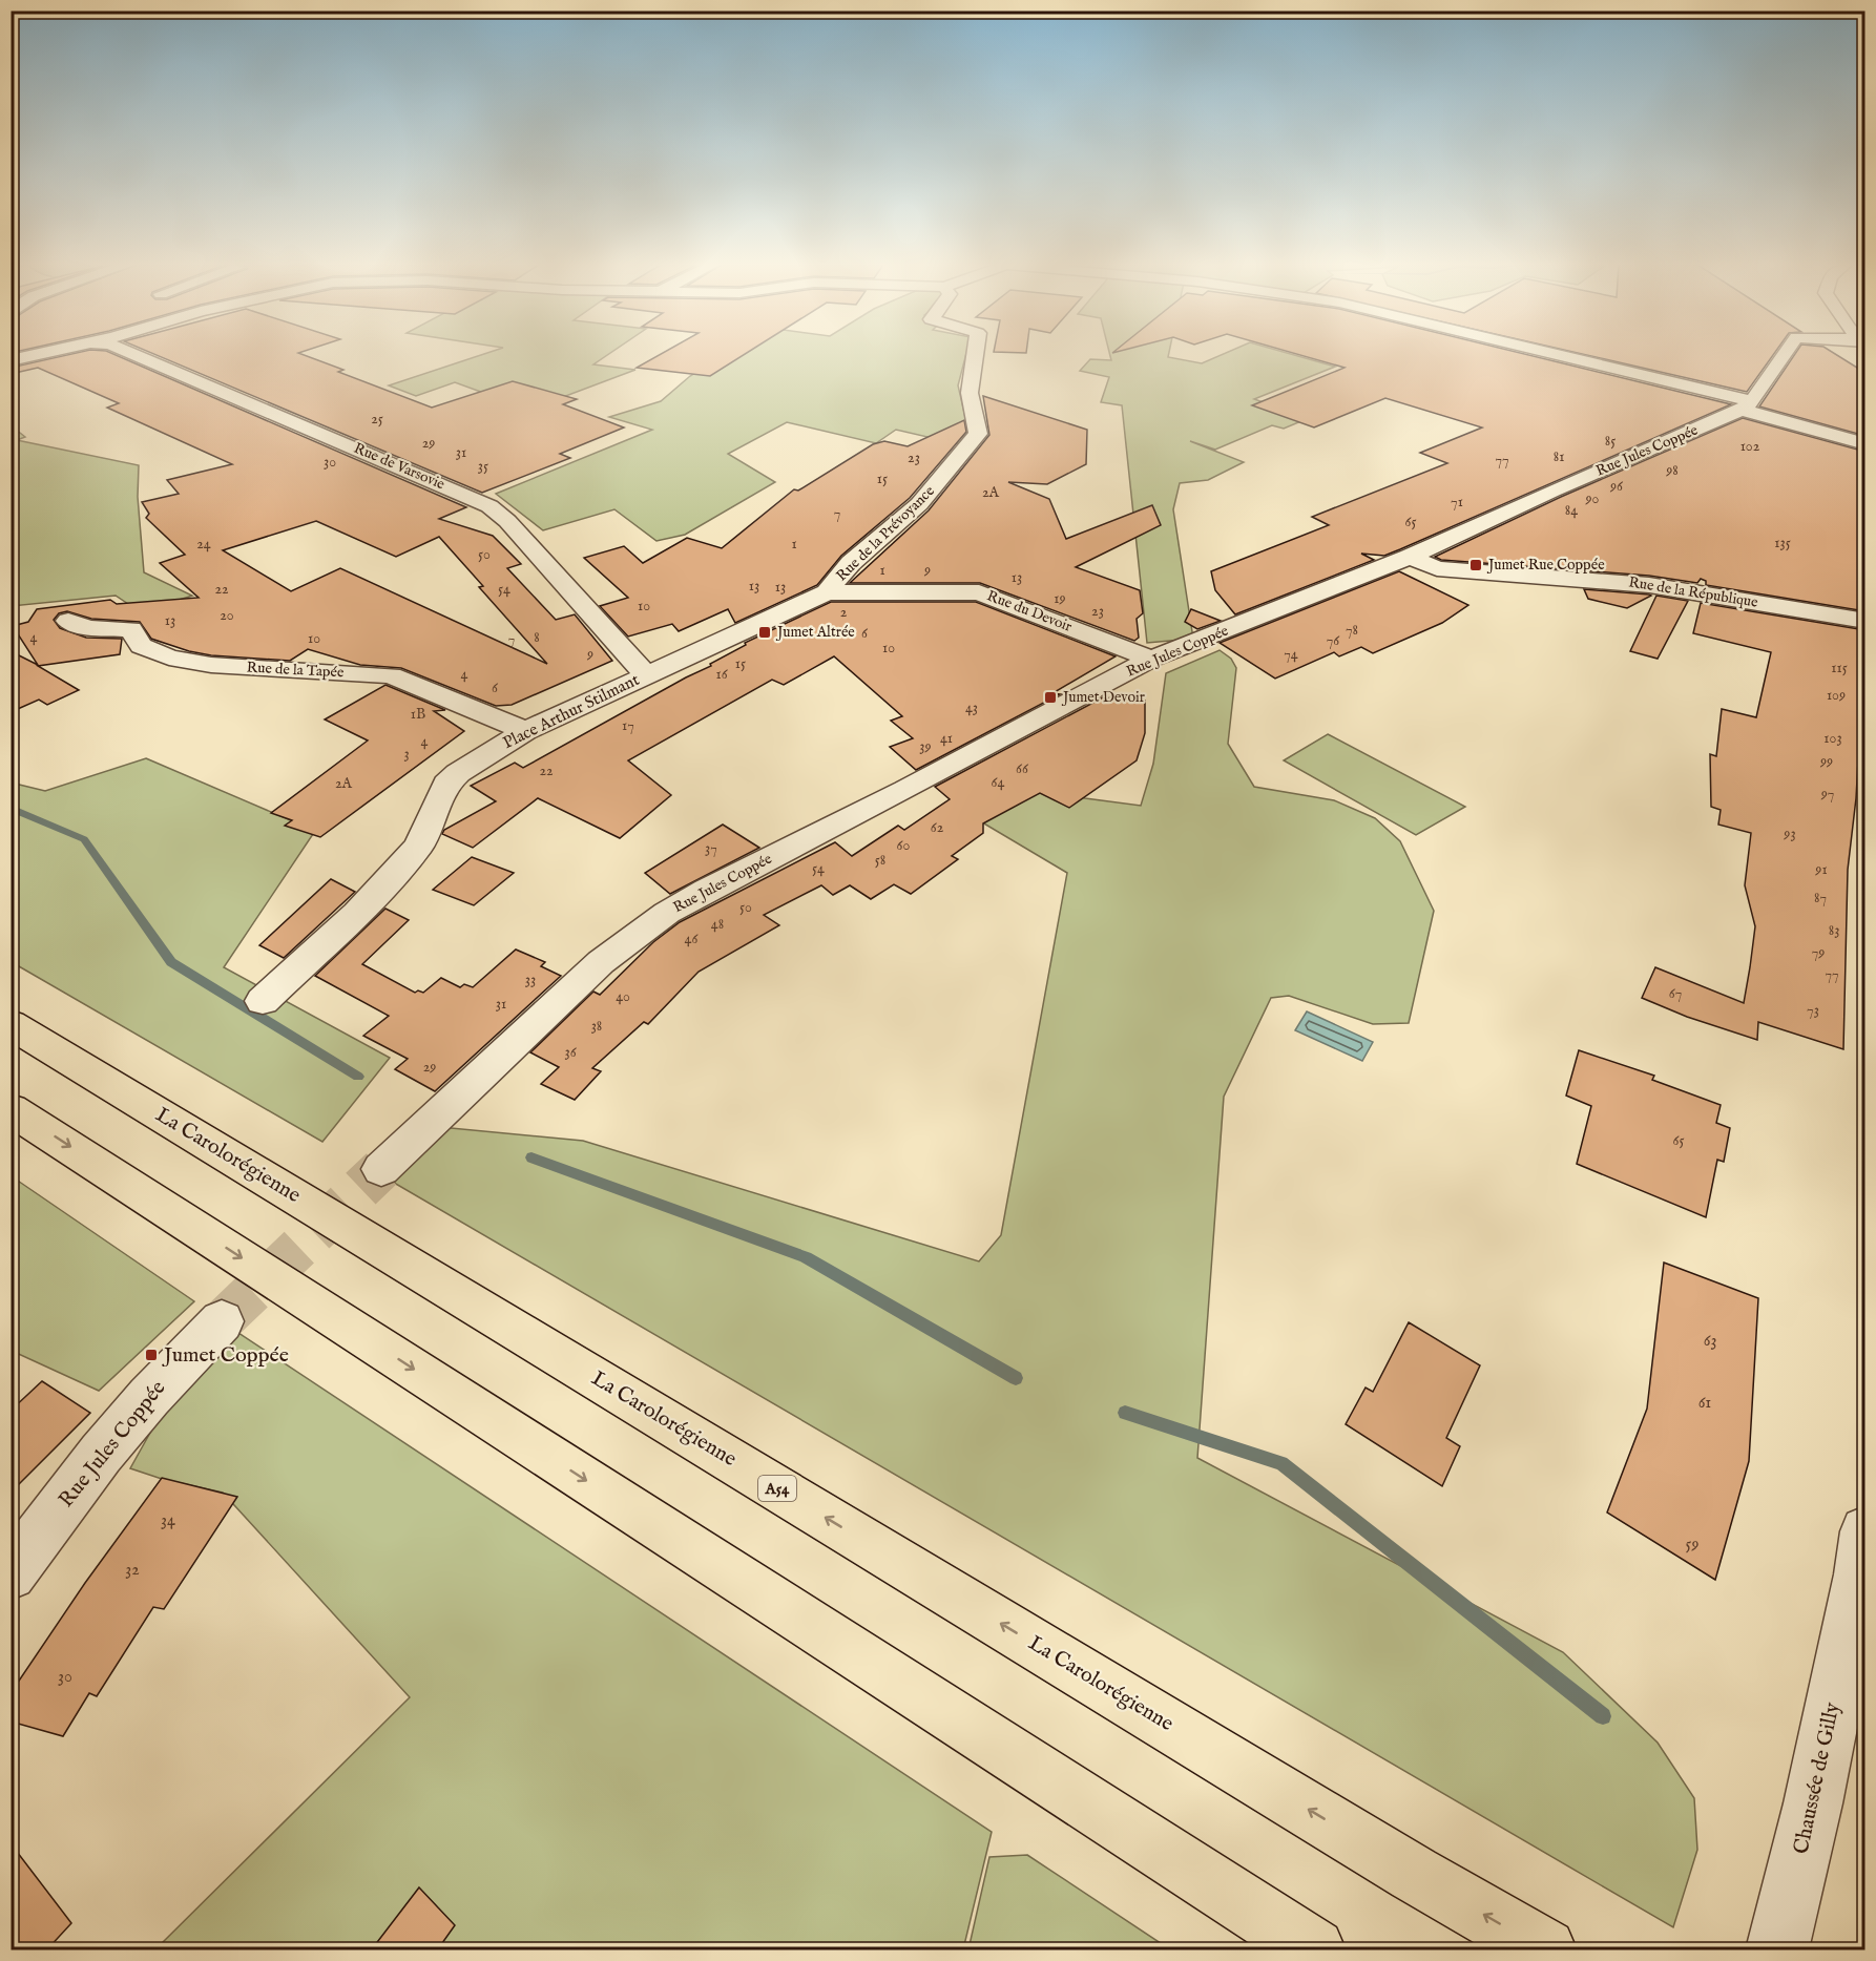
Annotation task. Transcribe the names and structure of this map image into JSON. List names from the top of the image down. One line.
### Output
{"streets":{"highway":["La Carolorégienne","A54"],"street":["Rue Jules Coppée","Rue de Varsovie","Rue de la Prévoyance","Rue de la République","Rue du Devoir","Rue de la Tapée","Place Arthur Stilmant","Chaussée de Gilly"]},"crossings":[["Rue Jules Coppée","Rue de la République"],["Rue Jules Coppée","Rue du Devoir"],["Rue de Varsovie","Place Arthur Stilmant"],["Rue de la Prévoyance","Rue du Devoir"],["Rue de la Prévoyance","Place Arthur Stilmant"],["Rue du Devoir","Place Arthur Stilmant"],["Rue de la Tapée","Place Arthur Stilmant"]],"places":{"transit":["Jumet Rue Coppée","Jumet Altrée","Jumet Devoir","Jumet Coppée"]},"house_numbers":["25","85","29","102","31","81","23","77","30","35","98","15","96","2A","90","71","84","7","65","135","24","1","50","1","9","13","13","13","22","54","19","10","23","2","20","13","78","6","4","8","10","7","76","10","9","74","15","115","4","16","6","109","43","1B","17","41","103","4","39","3","99","66","22","64","2A","97","62","93","60","37","58","54","91","87","50","48","83","46","79","77","33","67","40","31","73","38","36","29","65","63","61","34","59","32","30"]}
